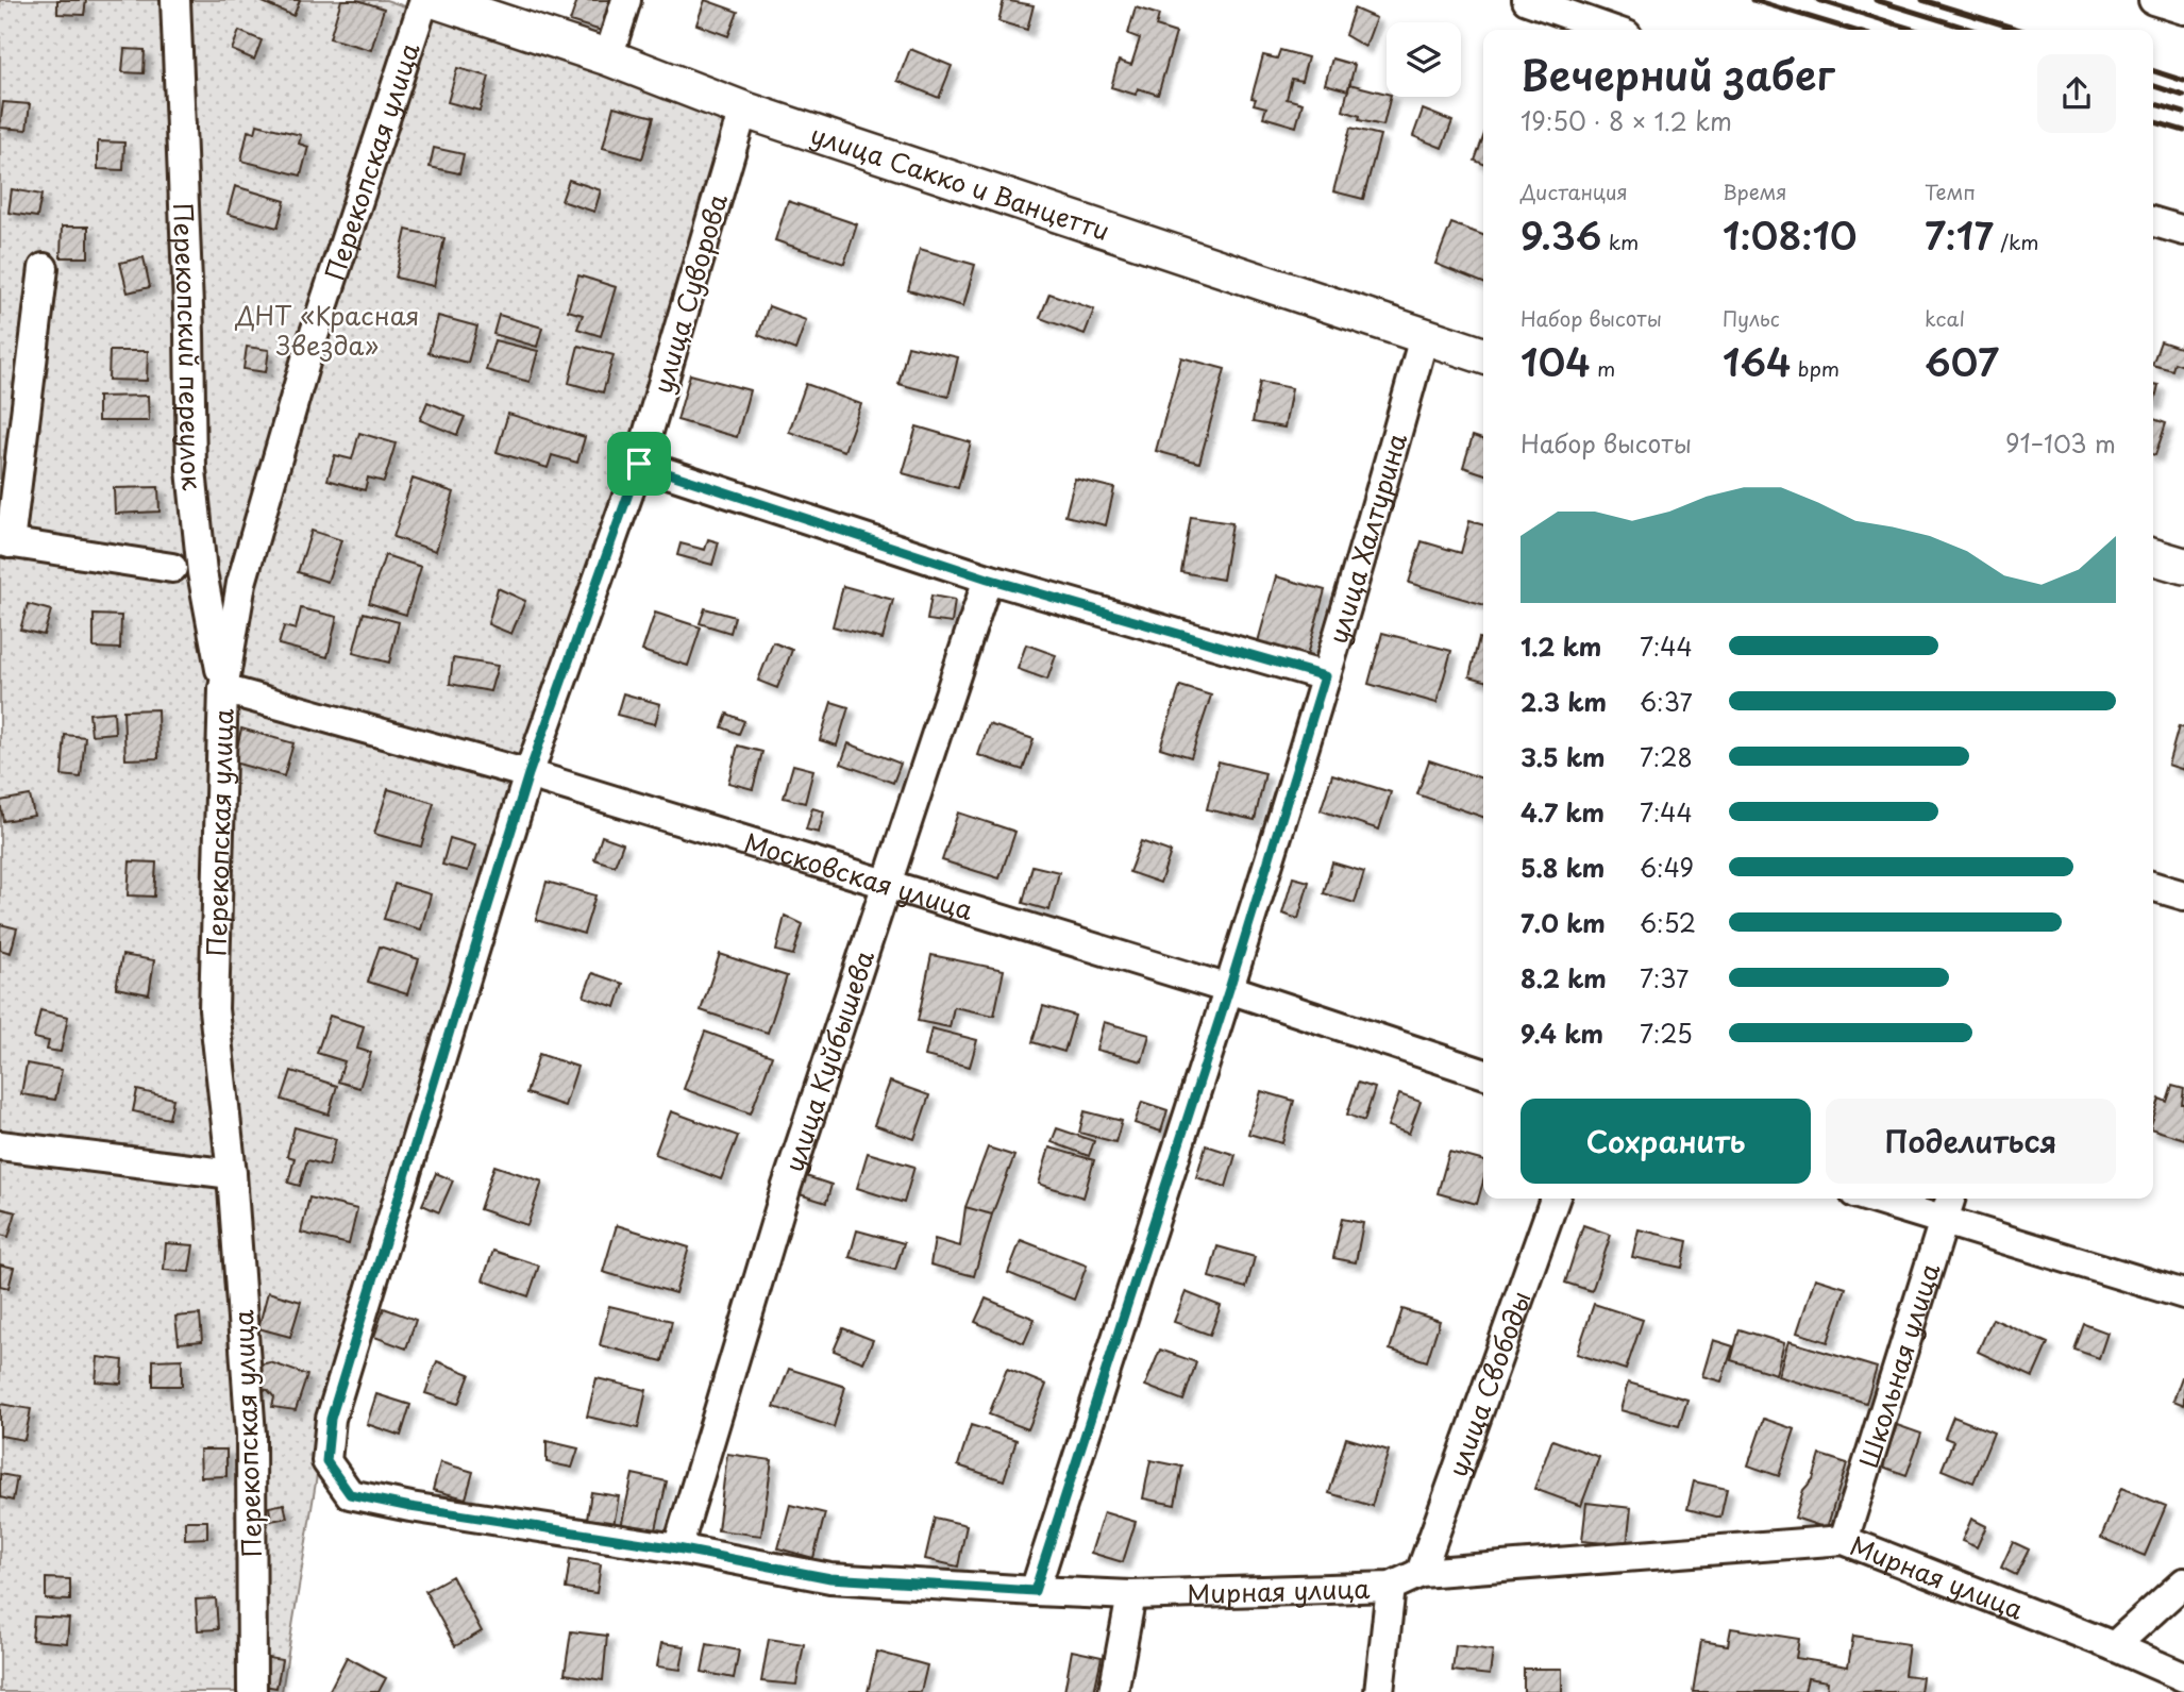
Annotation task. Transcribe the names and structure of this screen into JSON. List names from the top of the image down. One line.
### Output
{"streets":{"main road":["улица Сакко и Ванцетти"],"street":["Перекопская улица","улица Суворова","Перекопский переулок","улица Халтурина","Московская улица","улица Куйбышева","Школьная улица","улица Свободы","Мирная улица"]},"crossings":[["Перекопская улица","Перекопский переулок"],["Перекопская улица","Московская улица"],["улица Сакко и Ванцетти","улица Суворова"],["улица Сакко и Ванцетти","улица Халтурина"],["улица Суворова","Московская улица"],["улица Суворова","Мирная улица"],["Перекопский переулок","Московская улица"],["улица Халтурина","Московская улица"],["улица Халтурина","Мирная улица"],["Московская улица","улица Куйбышева"],["улица Куйбышева","Мирная улица"],["Школьная улица","Мирная улица"],["улица Свободы","Мирная улица"]],"parks":["ДНТ «Красная Звезда»"],"page":{"heading":["Вечерний забег","19:50 · 8 × 1.2 km"],"stats":[["Дистанция","9.36 km"],["Время","1:08:10"],["Темп","7:17 /km"],["Набор высоты","104 m"],["Пульс","164 bpm"],["kcal","607"]],"chart":["Набор высоты","91–103 m"],"list":[{"name":"1.2 km","note":"7:44"},{"name":"2.3 km","note":"6:37"},{"name":"3.5 km","note":"7:28"},{"name":"4.7 km","note":"7:44"},{"name":"5.8 km","note":"6:49"},{"name":"7.0 km","note":"6:52"},{"name":"8.2 km","note":"7:37"},{"name":"9.4 km","note":"7:25"}],"buttons":["Сохранить","Поделиться"]}}
